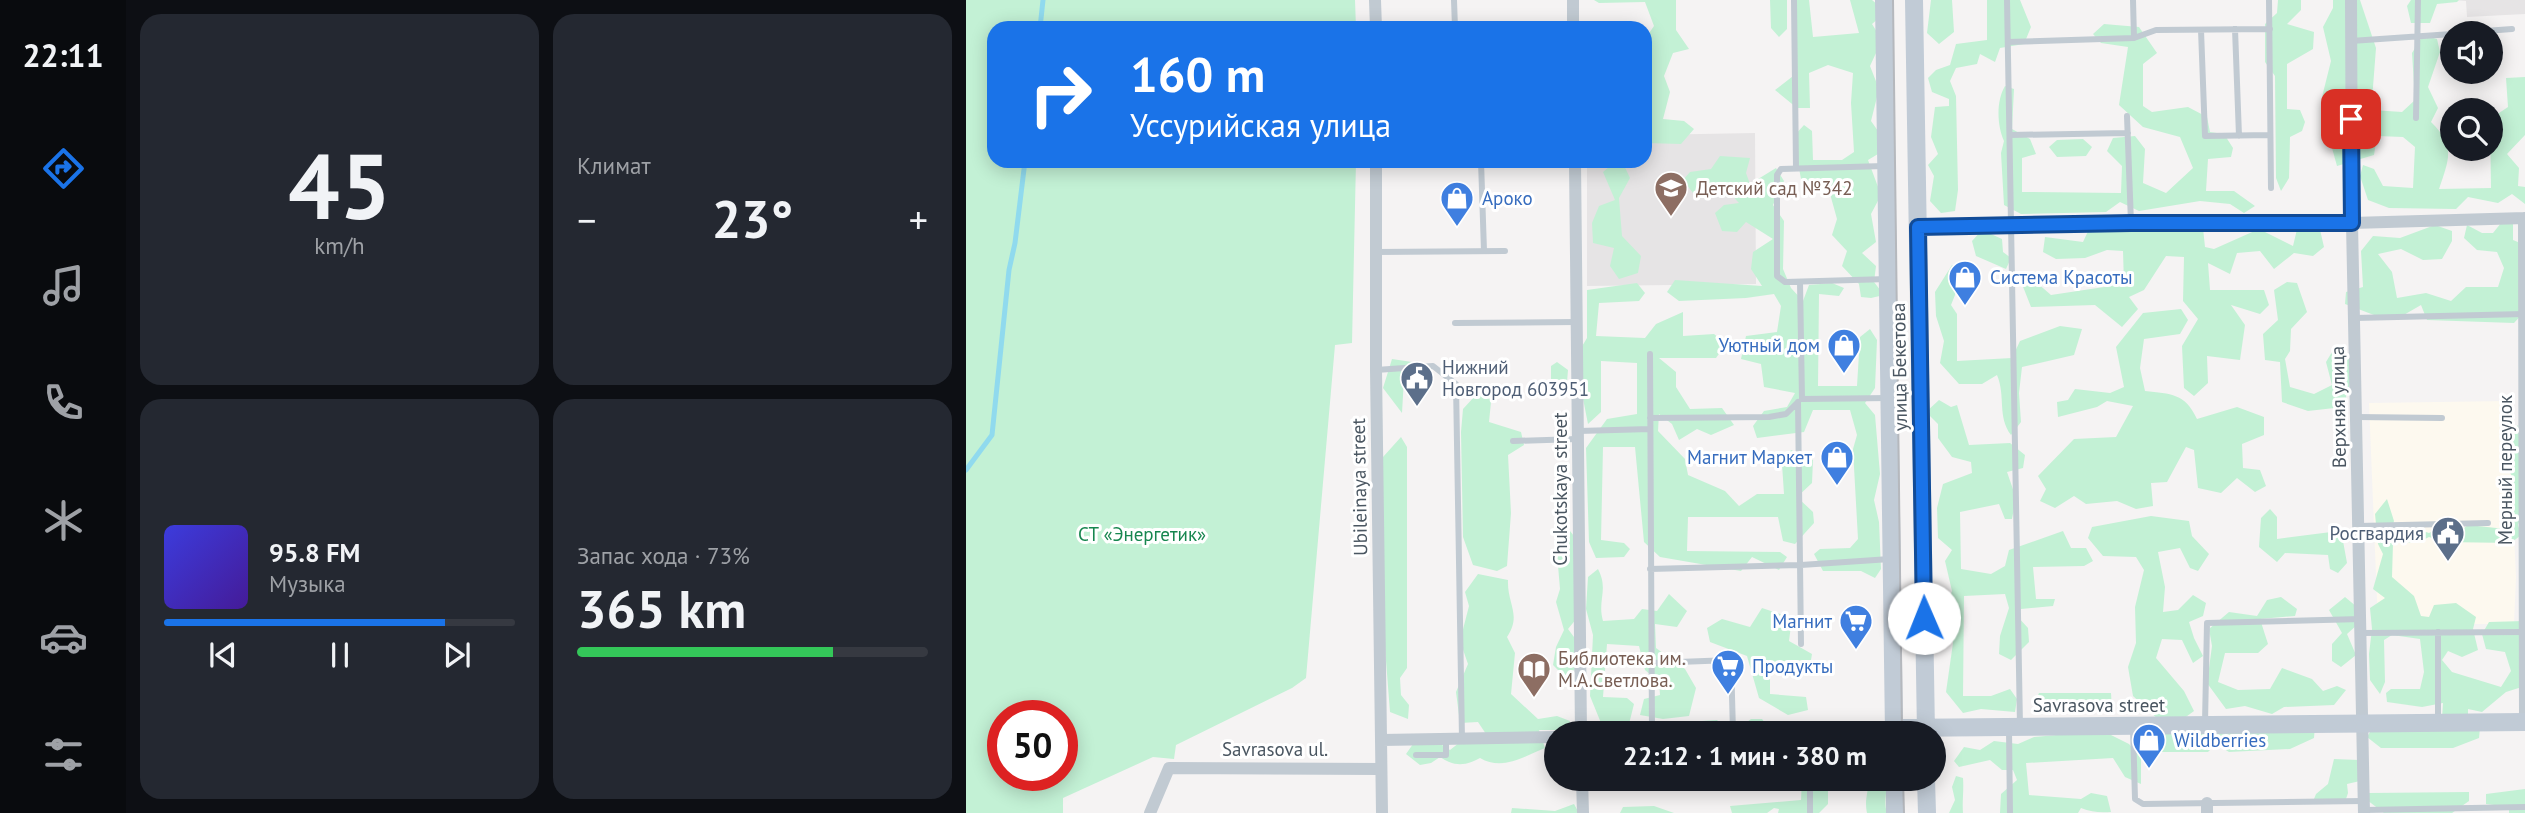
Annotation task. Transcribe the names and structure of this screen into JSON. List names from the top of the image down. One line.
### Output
{"streets":{"main road":["улица Бекетова","Savrasova street"],"street":["Верхняя улица","Мерный переулок","Ubileinaya street","Chukotskaya street","Savrasova ul."]},"crossings":[["Верхняя улица","Savrasova street"],["Мерный переулок","Savrasova street"],["Ubileinaya street","Savrasova ul."]],"parks":["СТ «Энергетик»"],"places":{"school or university":["Детский сад №342"],"shop":["Ароко","Система Красоты","Уютный дом","Магнит Маркет","Wildberries"],"public building":["Нижний Новгород 603951","Росгвардия"],"supermarket":["Магнит","Продукты"],"library":["Библиотека им. М.А.Светлова."]},"page":{"tabs":"22:11","tile":[["45","km/h"],"Климат",["Запас хода · 73%","365 km"]],"turn":["160 m","Уссурийская улица"],"heat":["−","23°","+"],"song":["95.8 FM","Музыка"],"limit":"50","trip":"22:12 · 1 мин · 380 m"}}
